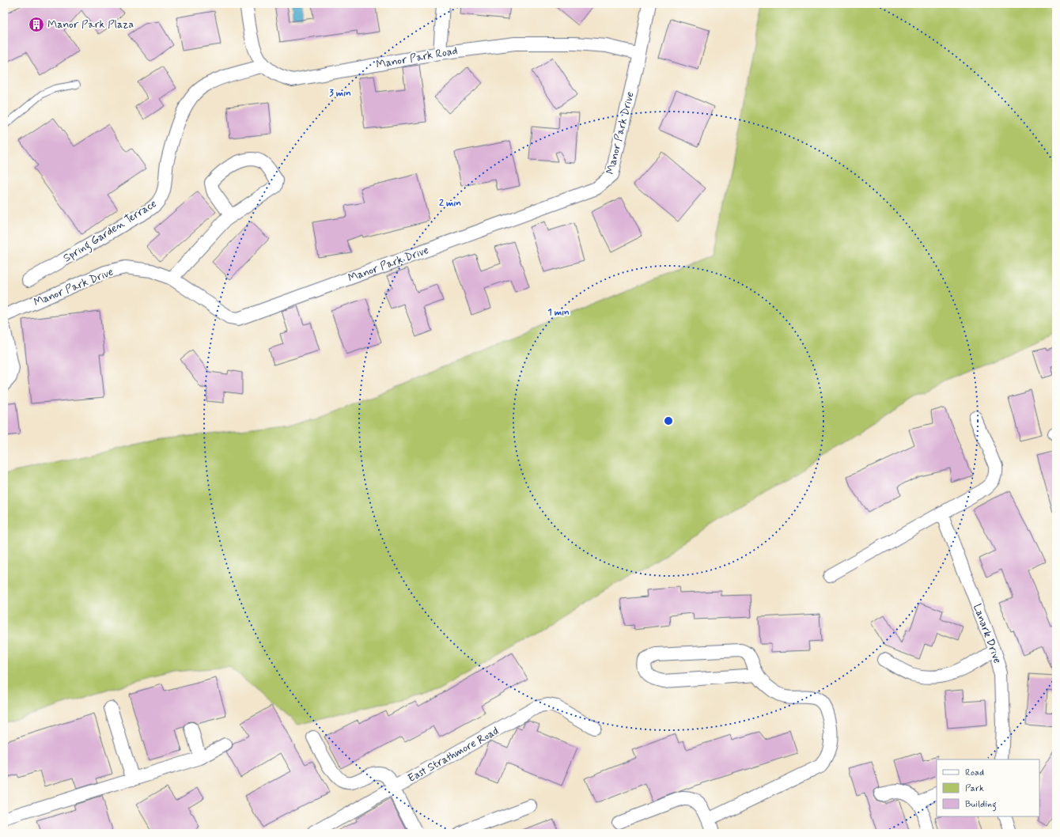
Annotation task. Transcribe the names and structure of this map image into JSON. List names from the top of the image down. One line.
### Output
{"streets":{"street":["Manor Park Road","Manor Park Drive","Spring Garden Terrace","Lanark Drive","East Strathmore Road"]},"crossings":[["Manor Park Road","Manor Park Drive"],["Manor Park Road","Spring Garden Terrace"]],"places":{"building":["Manor Park Plaza"]},"legend":["Road","Park","Building"],"rings":["3 min","2 min","1 min"]}
